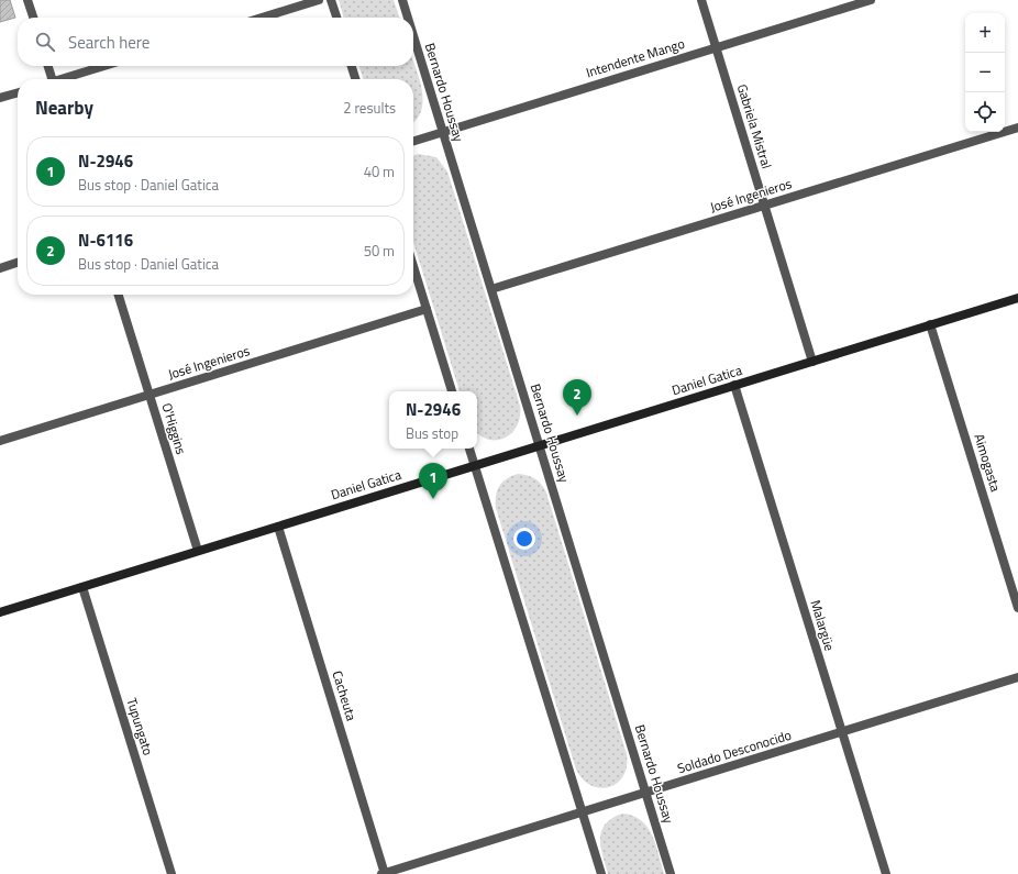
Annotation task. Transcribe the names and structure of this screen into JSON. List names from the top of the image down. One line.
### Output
{"streets":{"main road":["Daniel Gatica"],"street":["Intendente Mango","Bernardo Houssay","Gabriela Mistral","José Ingenieros","O'Higgins","Aimogasta","Malargüe","Cacheuta","Tupungato","Soldado Desconocido"]},"crossings":[["Intendente Mango","Bernardo Houssay"],["Intendente Mango","Gabriela Mistral"],["Bernardo Houssay","José Ingenieros"],["Bernardo Houssay","Daniel Gatica"],["Bernardo Houssay","Soldado Desconocido"],["Gabriela Mistral","José Ingenieros"],["Gabriela Mistral","Daniel Gatica"],["José Ingenieros","O'Higgins"],["Daniel Gatica","O'Higgins"],["Daniel Gatica","Aimogasta"],["Daniel Gatica","Malargüe"],["Daniel Gatica","Cacheuta"],["Daniel Gatica","Tupungato"],["Malargüe","Soldado Desconocido"],["Cacheuta","Soldado Desconocido"]],"page":{"map_buttons":["+","−"],"search":"Search here","heading":["Nearby","2 results"],"list":[{"mark":"1","name":"N-2946","note":"Bus stop · Daniel Gatica","value":"40 m"},{"mark":"2","name":"N-6116","note":"Bus stop · Daniel Gatica","value":"50 m"}],"pins":["2","1"],"popup":["N-2946","Bus stop"]}}
